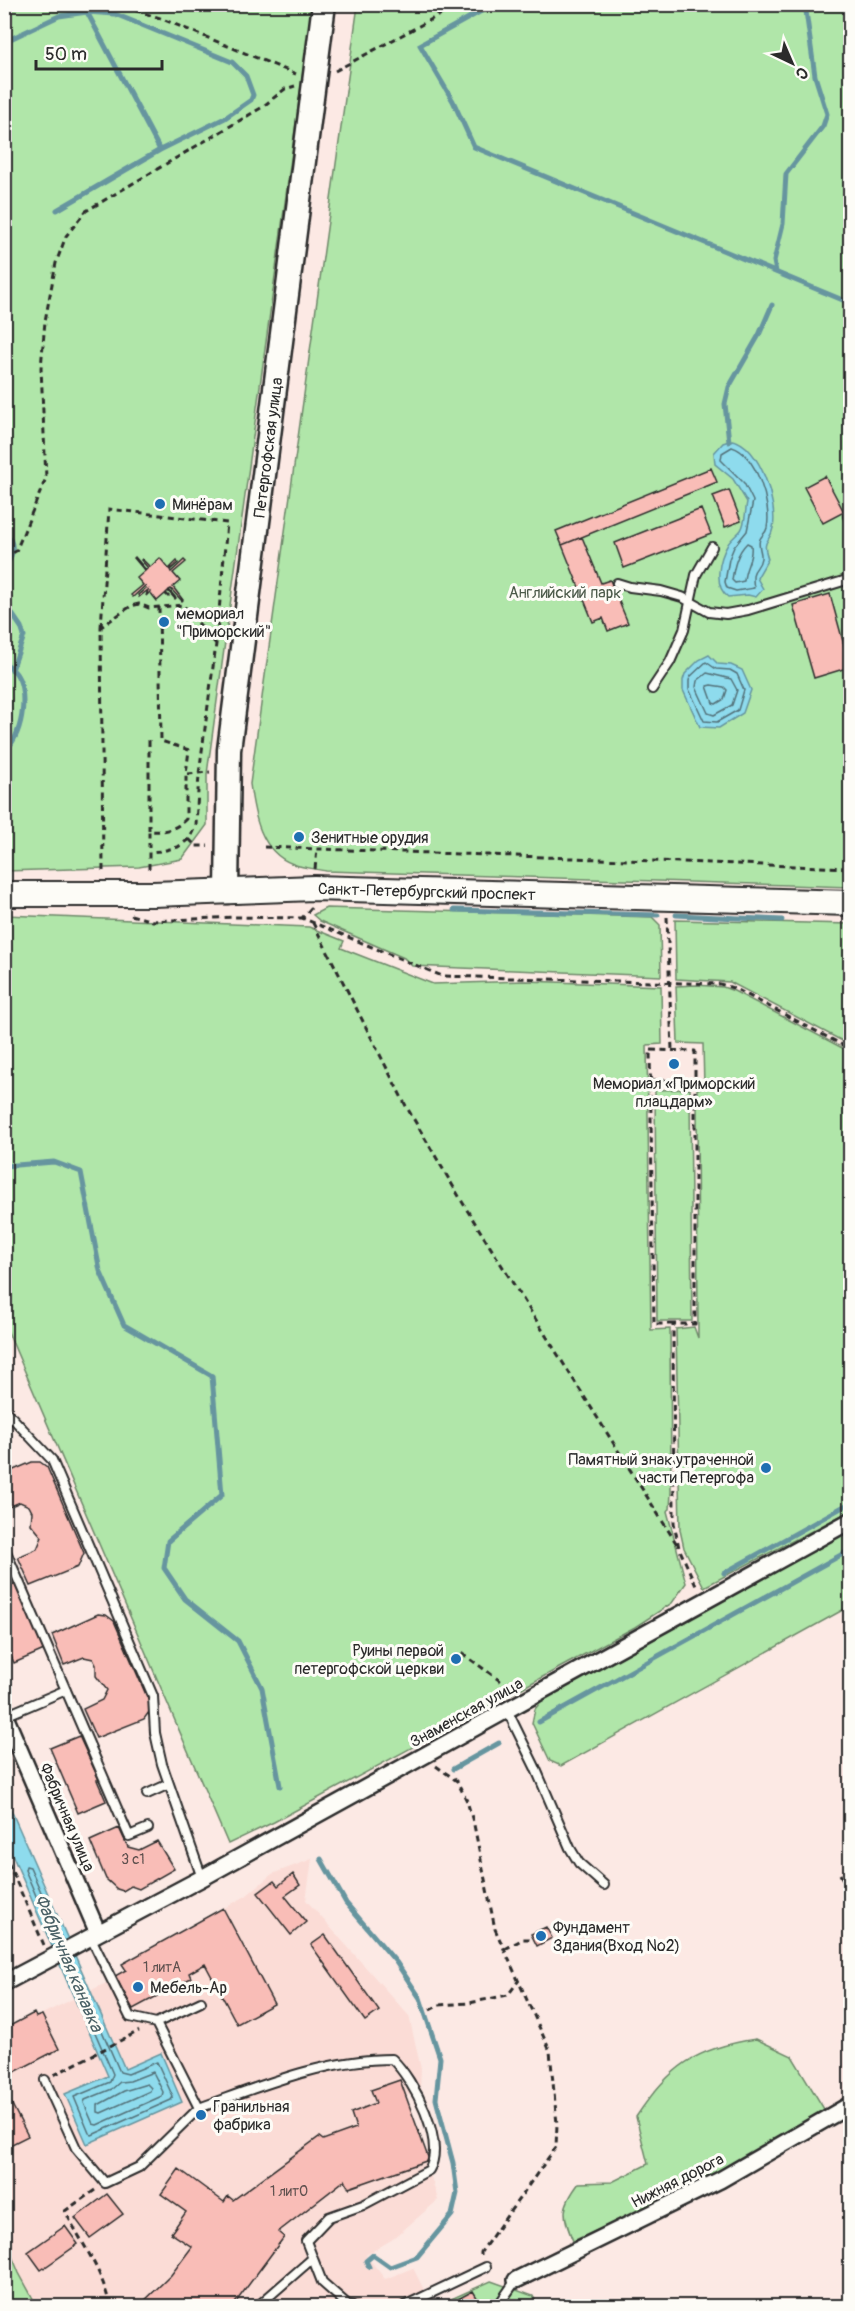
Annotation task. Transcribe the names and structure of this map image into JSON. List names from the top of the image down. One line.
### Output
{"streets":{"main road":["Петергофская улица","Санкт-Петербургский проспект"],"street":["Знаменская улица","Фабричная улица","Нижняя дорога"]},"crossings":[["Петергофская улица","Санкт-Петербургский проспект"],["Знаменская улица","Фабричная улица"]],"water":["Фабричная канавка"],"parks":["Английский парк"],"places":["Минёрам","мемориал \"Приморский\"","Зенитные орудия","Мемориал «Приморский плацдарм»","Памятный знак утраченной части Петергофа","Руины первой петергофской церкви","Фундамент Здания(Вход №2)","Мебель-Ар","Гранильная фабрика"],"house_numbers":["3 с1","1 литА","1 литО"],"scale_bar":"50 m","north":"bottom right"}
